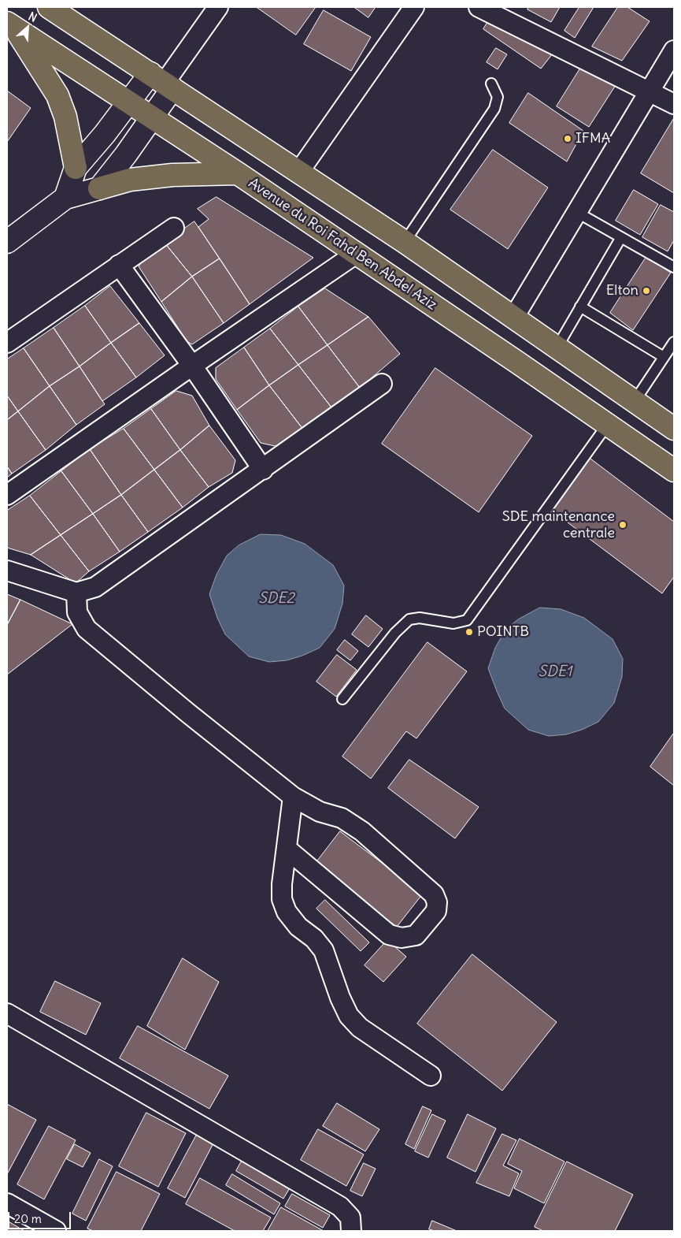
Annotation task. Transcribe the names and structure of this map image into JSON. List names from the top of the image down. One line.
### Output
{"streets":{"main road":["Avenue du Roi Fahd Ben Abdel Aziz"]},"water":["SDE2","SDE1"],"places":["IFMA","Elton","SDE maintenance centrale","POINTB"],"scale_bar":"20 m","north":"top right"}
